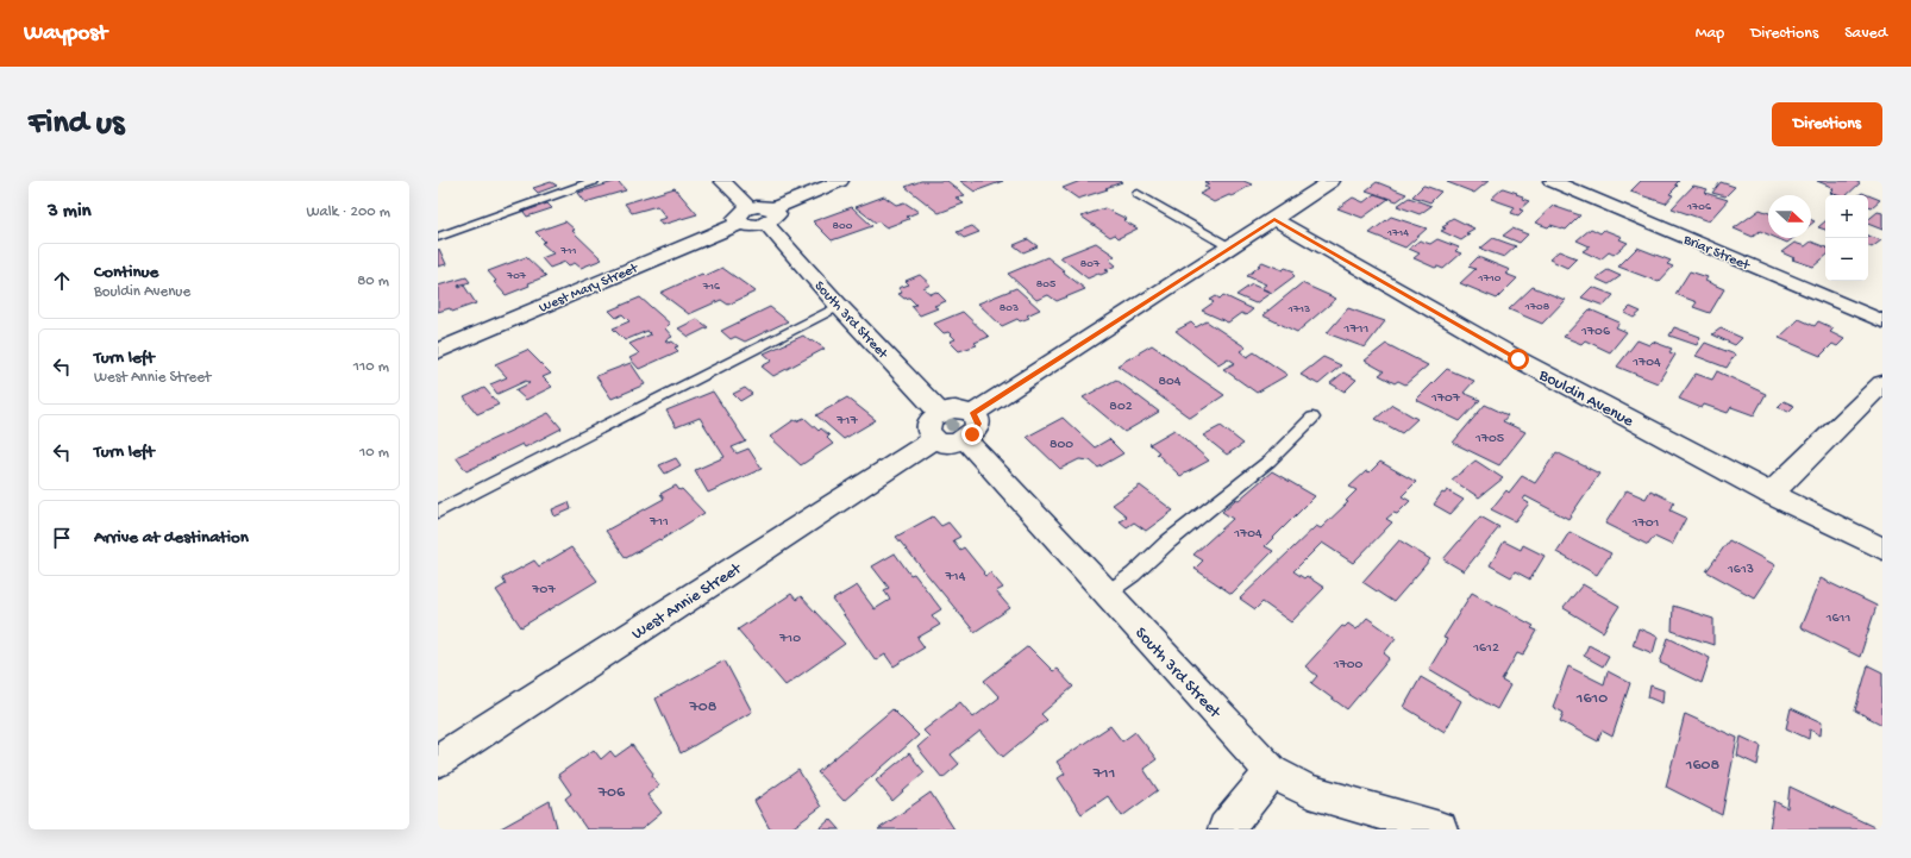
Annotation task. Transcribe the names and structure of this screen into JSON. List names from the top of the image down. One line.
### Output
{"streets":{"street":["Briar Street","West Mary Street","South 3rd Street","Bouldin Avenue","West Annie Street"]},"crossings":[["South 3rd Street","West Annie Street"]],"house_numbers":["1706","800","1714","711","807","707","1710","805","716","1708","803","1713","1711","1706","1704","804","1707","802","717","1705","800","711","1701","1704","1613","714","707","1611","710","1612","1700","1610","708","1608","711","706"],"north":"right","page":{"header":"Waypost","nav":["Map","Directions","Saved"],"buttons":"Directions","title":"Find us","heading":["3 min","Walk · 200 m"],"map_buttons":["+","−"],"list":[["Continue","Bouldin Avenue","80 m"],["Turn left","West Annie Street","110 m"],["Turn left","10 m"],"Arrive at destination"]}}
